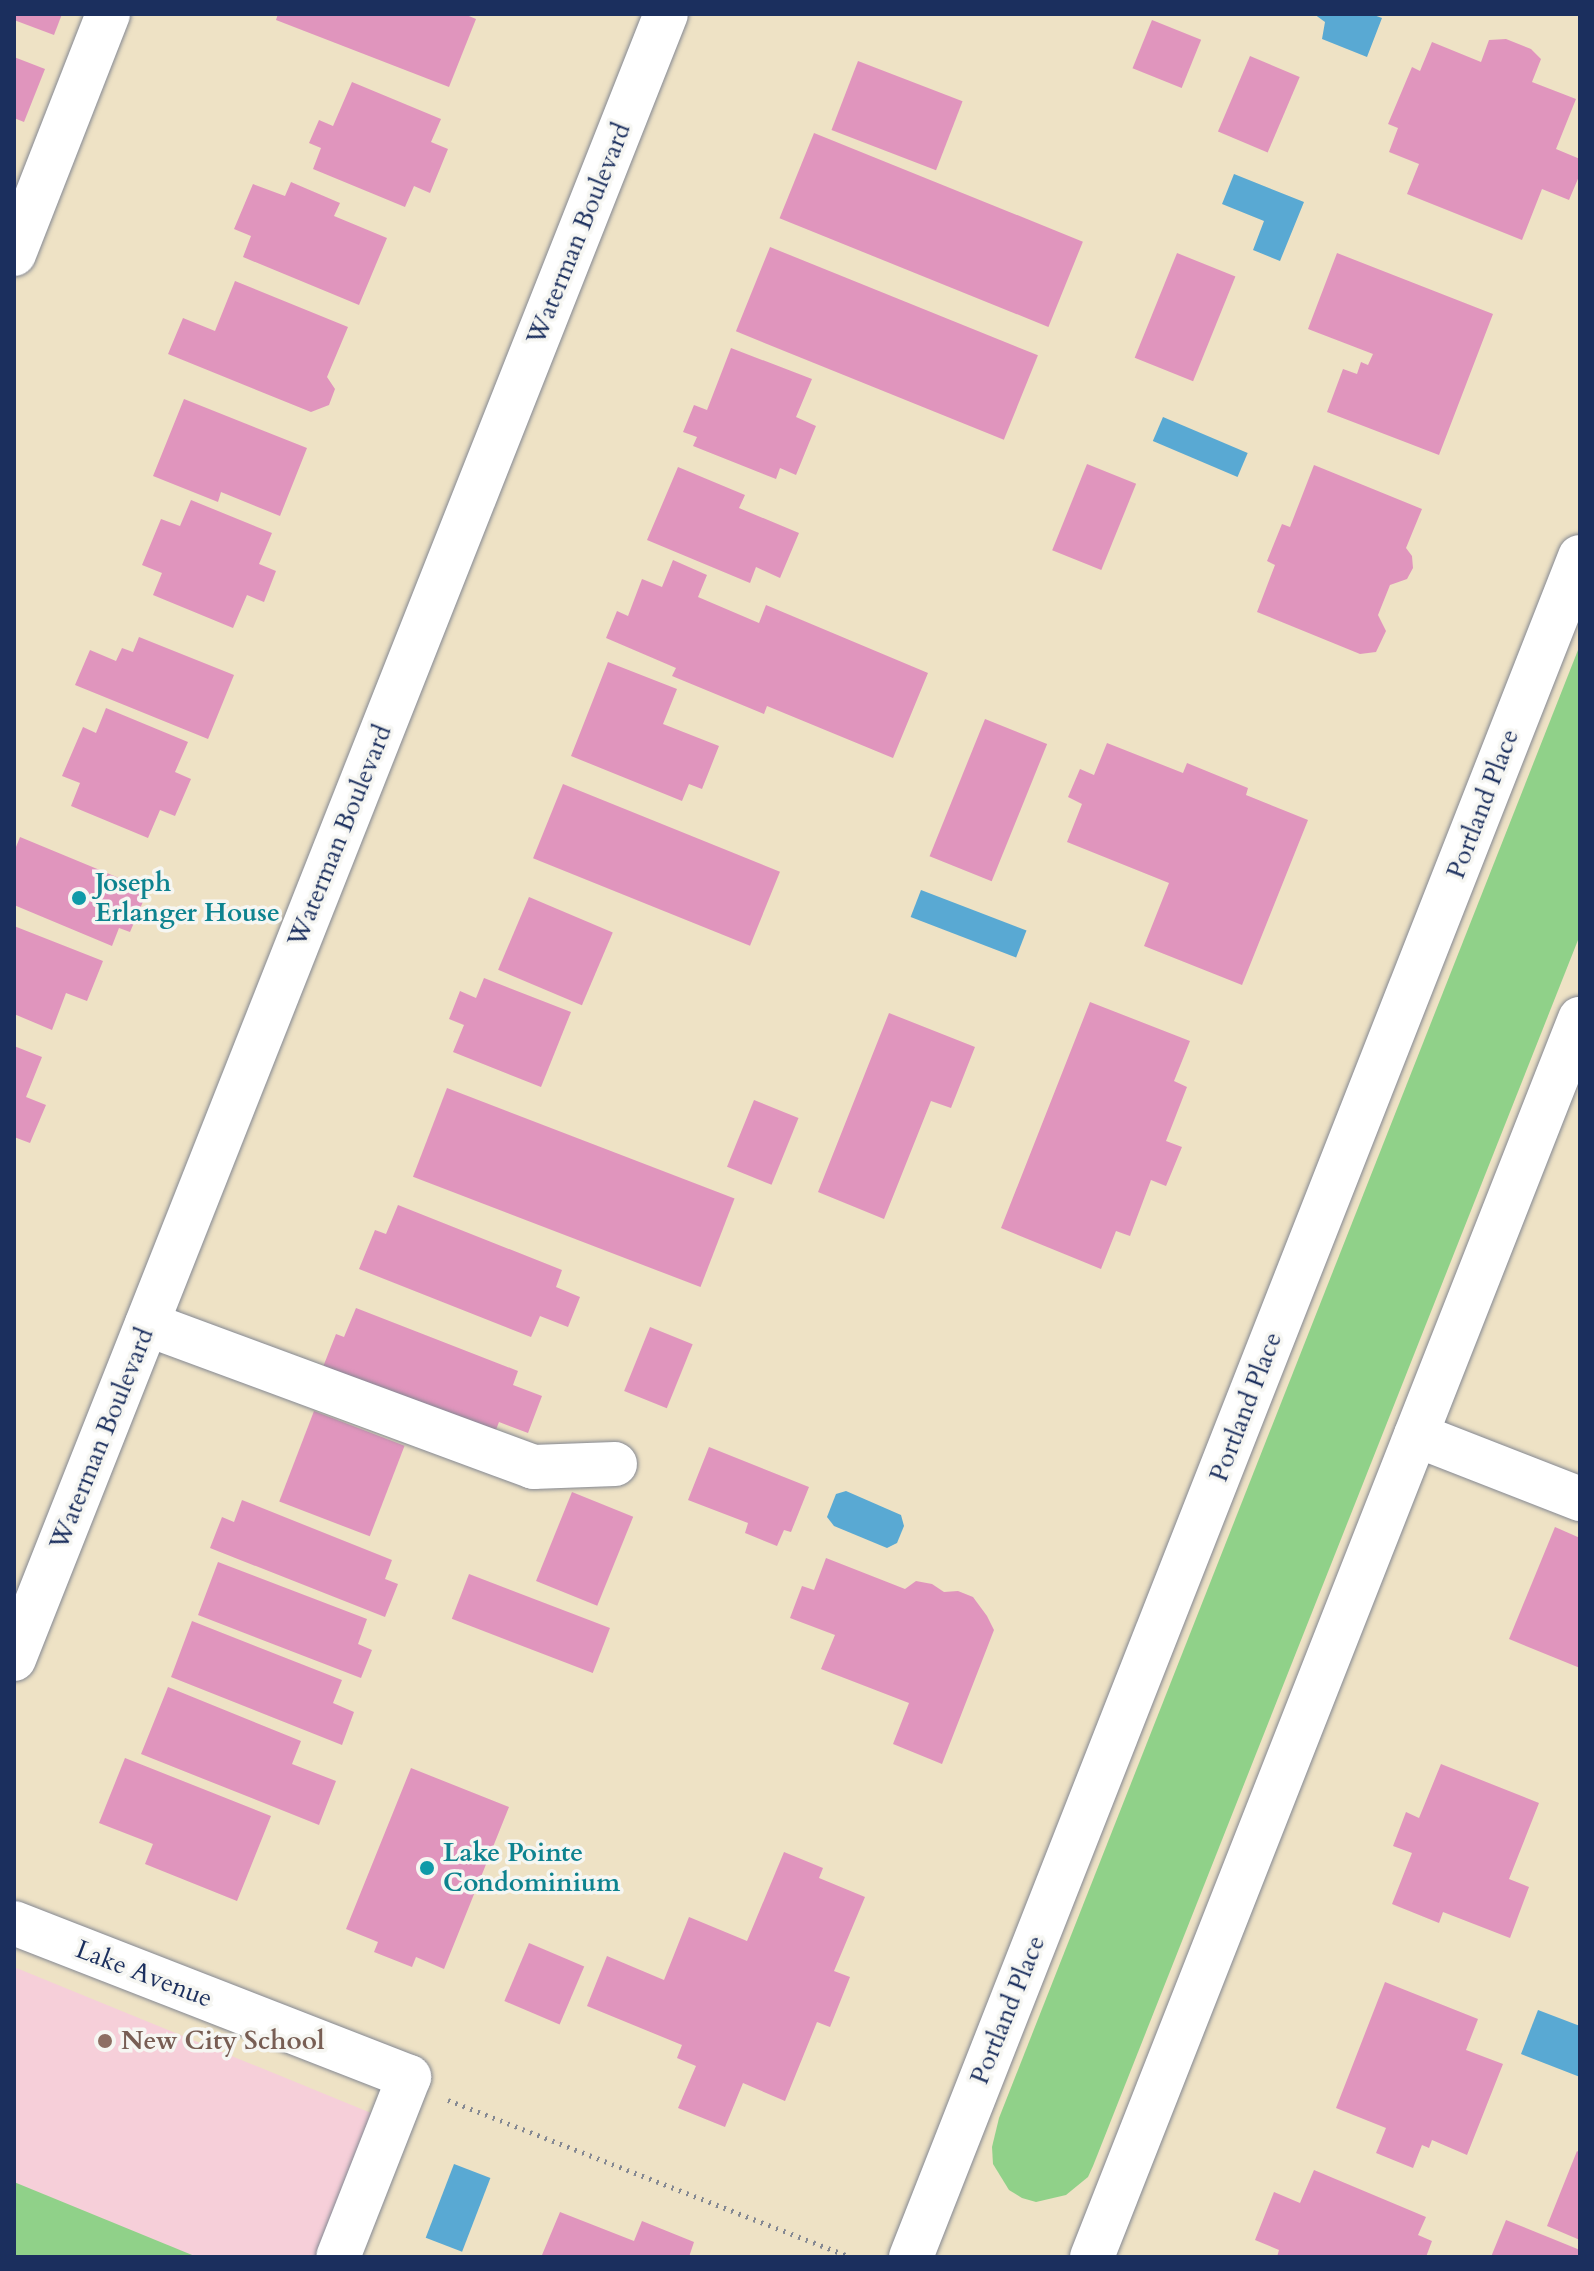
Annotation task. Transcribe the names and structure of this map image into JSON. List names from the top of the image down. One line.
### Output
{"streets":{"street":["Waterman Boulevard","Portland Place","Lake Avenue"]},"places":["Joseph Erlanger House","Lake Pointe Condominium","New City School"]}
